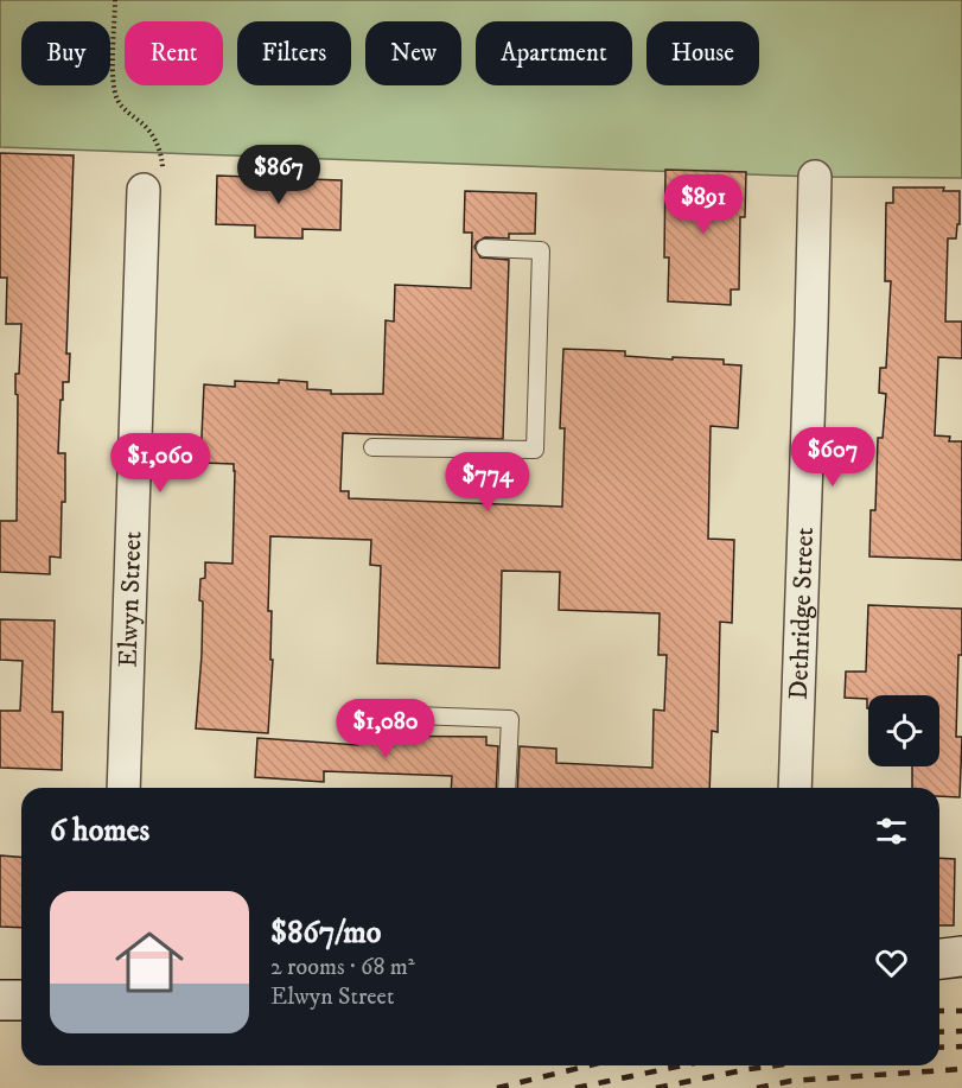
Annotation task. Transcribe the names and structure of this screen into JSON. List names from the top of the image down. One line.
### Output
{"streets":{"street":["Elwyn Street","Dethridge Street"]},"page":{"chip":["Buy","Rent","Filters","New","Apartment","House"],"price":["$867","$891","$607","$1,060","$774","$1,080"],"heading":"6 homes","list":[{"name":"$867/mo","note":"2 rooms · 68 m² · Elwyn Street"}]}}
